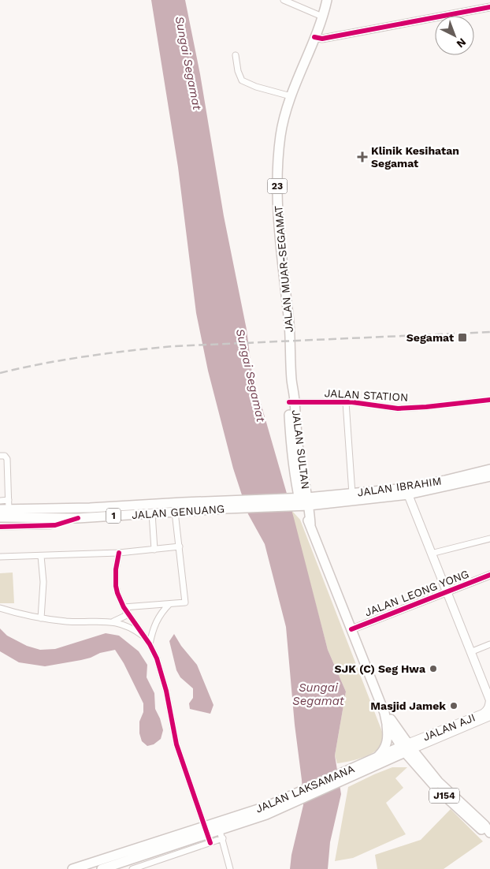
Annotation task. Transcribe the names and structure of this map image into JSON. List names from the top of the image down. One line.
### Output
{"streets":{"main road":["23","JALAN MUAR-SEGAMAT","JALAN SULTAN","JALAN IBRAHIM","JALAN GENUANG","1","JALAN AJI","JALAN LAKSAMANA","J154"],"street":["JALAN STATION","JALAN LEONG YONG"]},"crossings":[["JALAN MUAR-SEGAMAT","JALAN SULTAN"],["JALAN STATION","JALAN SULTAN"],["JALAN SULTAN","JALAN IBRAHIM"],["JALAN SULTAN","JALAN GENUANG"],["JALAN SULTAN","JALAN LEONG YONG"],["JALAN SULTAN","JALAN AJI"],["JALAN SULTAN","JALAN LAKSAMANA"],["JALAN SULTAN","J154"],["JALAN IBRAHIM","JALAN GENUANG"],["JALAN AJI","JALAN LAKSAMANA"],["JALAN AJI","J154"],["JALAN LAKSAMANA","J154"]],"water":["Sungai Segamat"],"places":{"health":["Klinik Kesihatan Segamat"],"transit":["Segamat"],"other":["SJK (C) Seg Hwa","Masjid Jamek"]},"north":"bottom right"}
